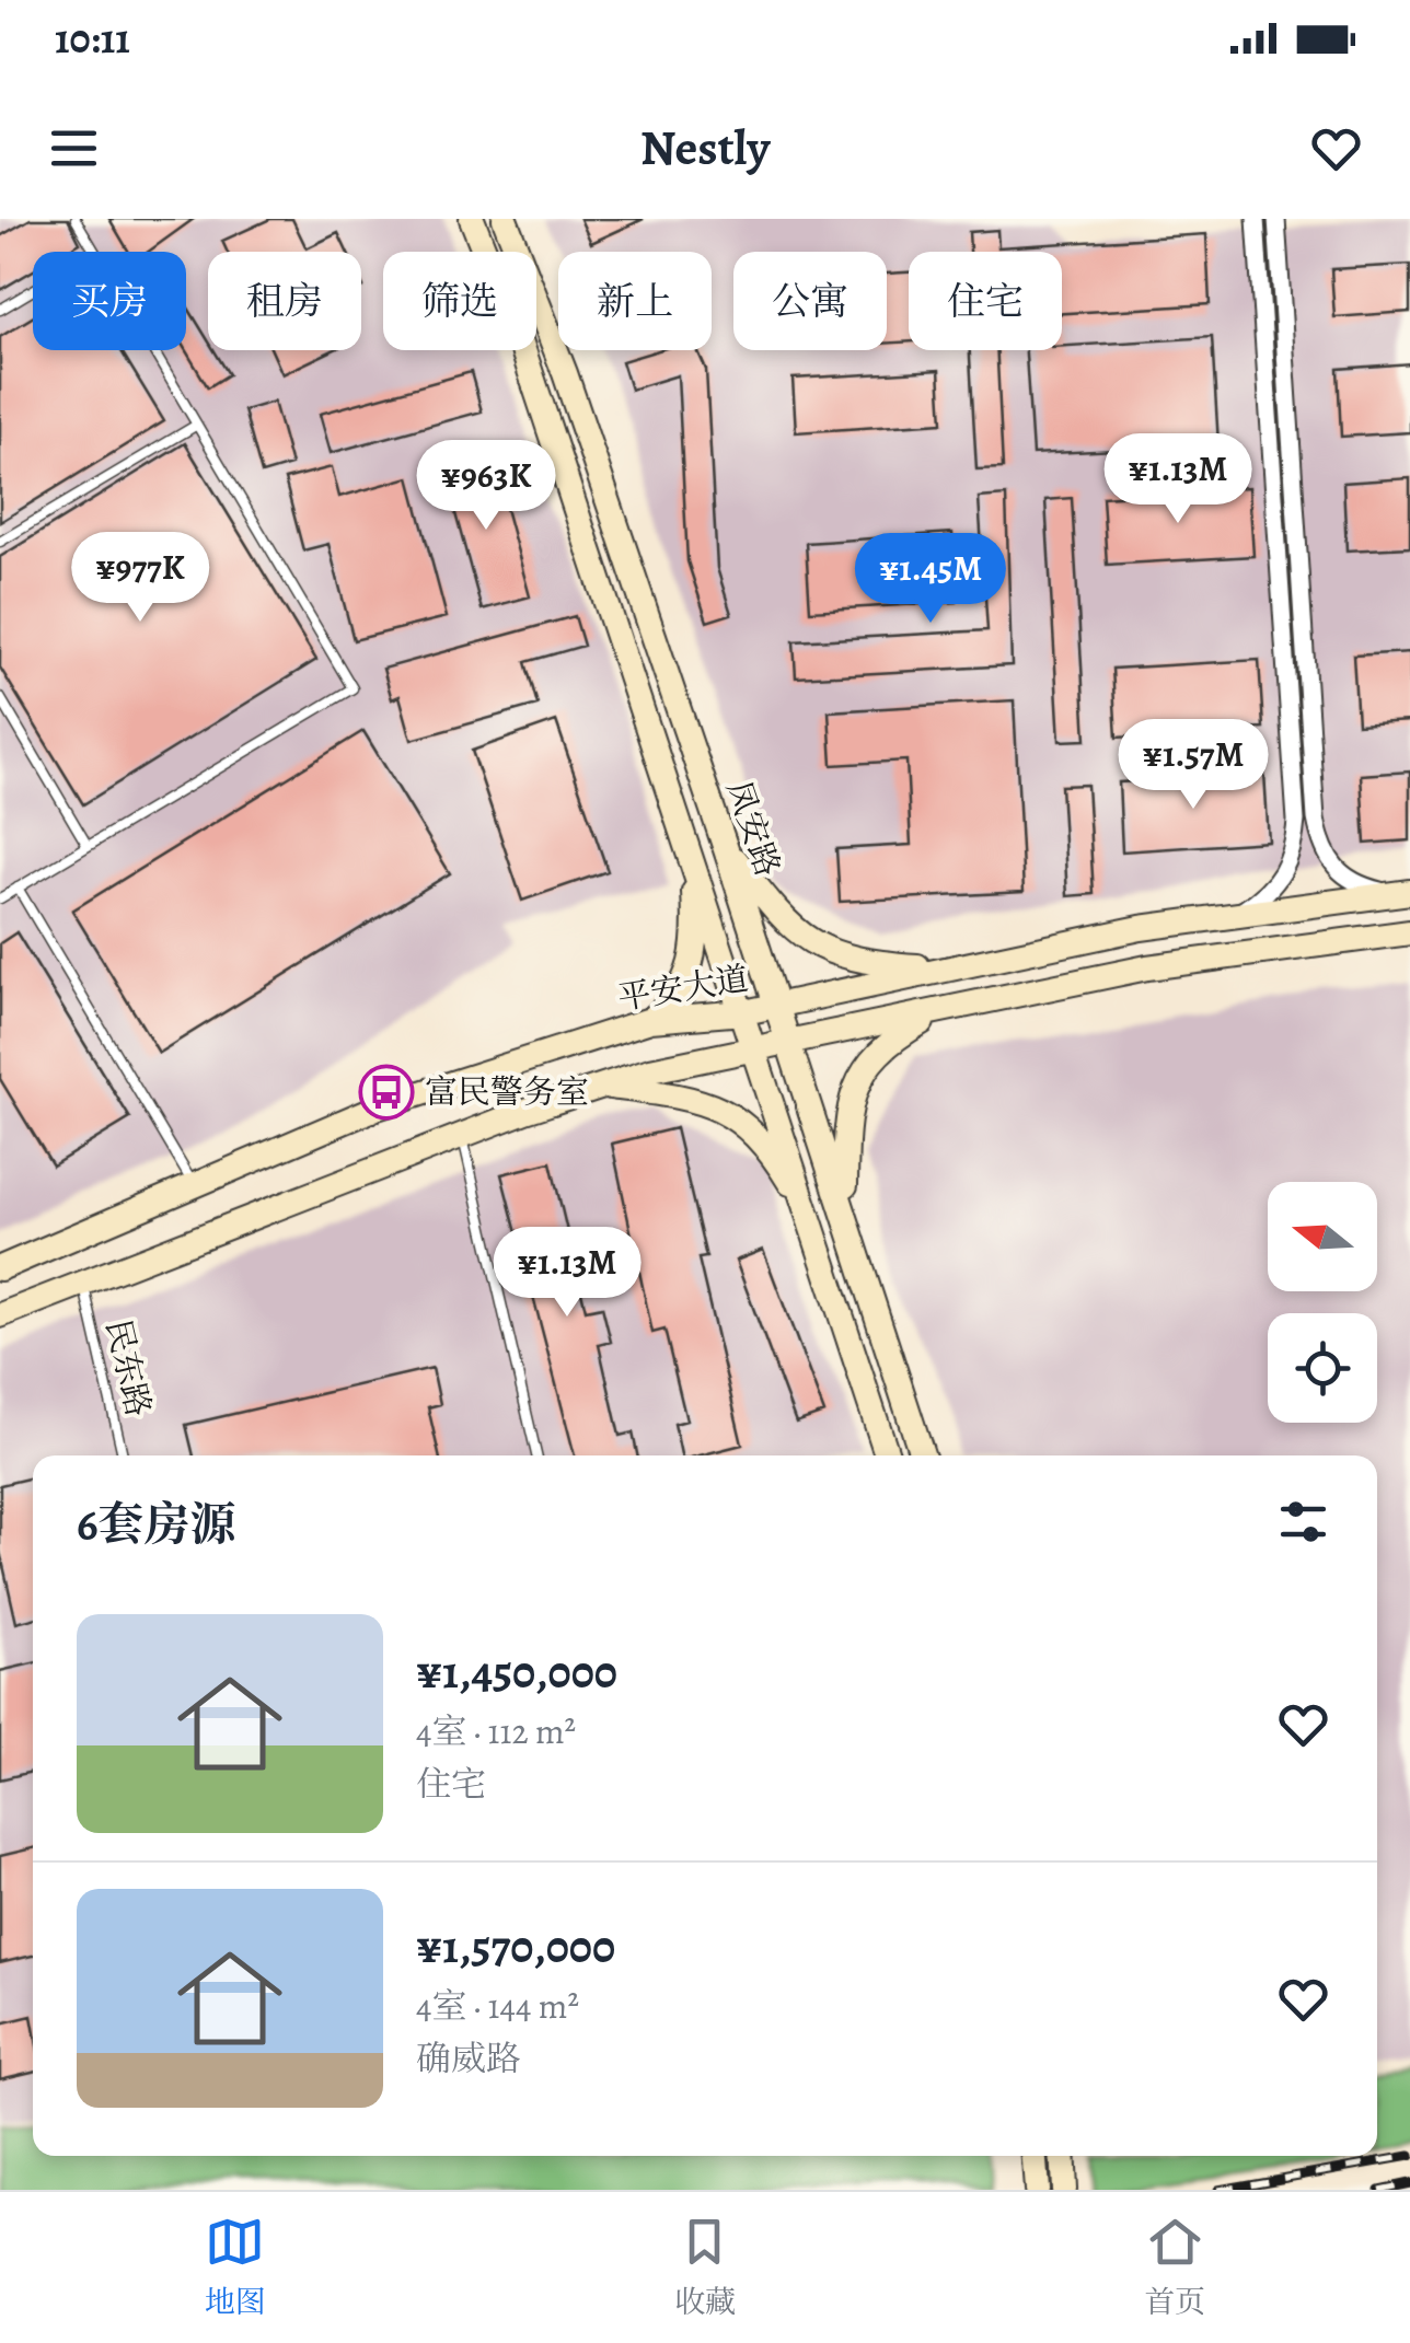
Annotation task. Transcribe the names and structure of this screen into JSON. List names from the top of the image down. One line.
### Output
{"streets":{"street":["凤安路","平安大道"],"lane":["民东路"]},"crossings":[["凤安路","平安大道"]],"places":{"bus stop":["富民警务室"]},"north":"left","page":{"status":"10:11","header":"Nestly","chip":["买房","租房","筛选","新上","公寓","住宅"],"price":["¥1.13M","¥963K","¥977K","¥1.45M","¥1.57M","¥1.13M"],"heading":"6套房源","list":[{"name":"¥1,450,000","note":"4室 · 112 m² · 住宅"},{"name":"¥1,570,000","note":"4室 · 144 m² · 确威路"}],"tabs":["地图","收藏","首页"]}}
